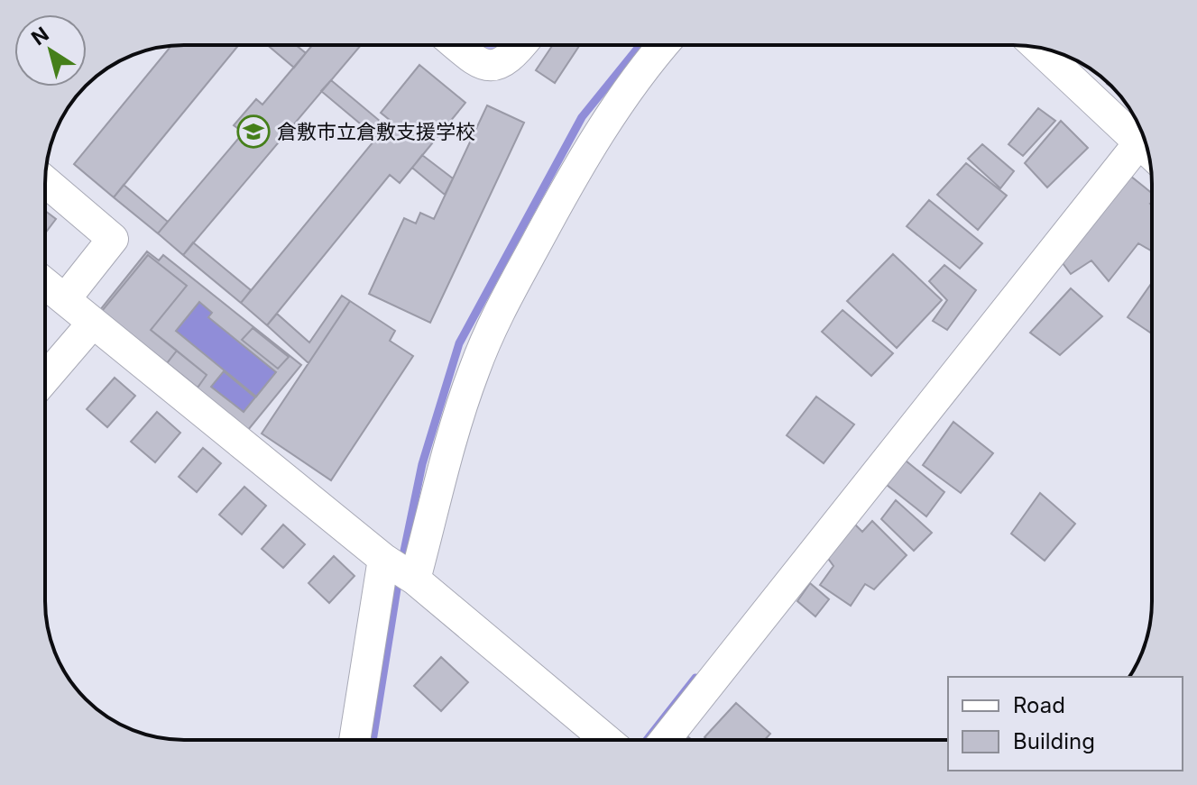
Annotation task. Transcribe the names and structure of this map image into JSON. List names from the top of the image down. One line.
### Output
{"places":{"school or university":["倉敷市立倉敷支援学校"]},"legend":["Road","Building"],"north":"top left"}
